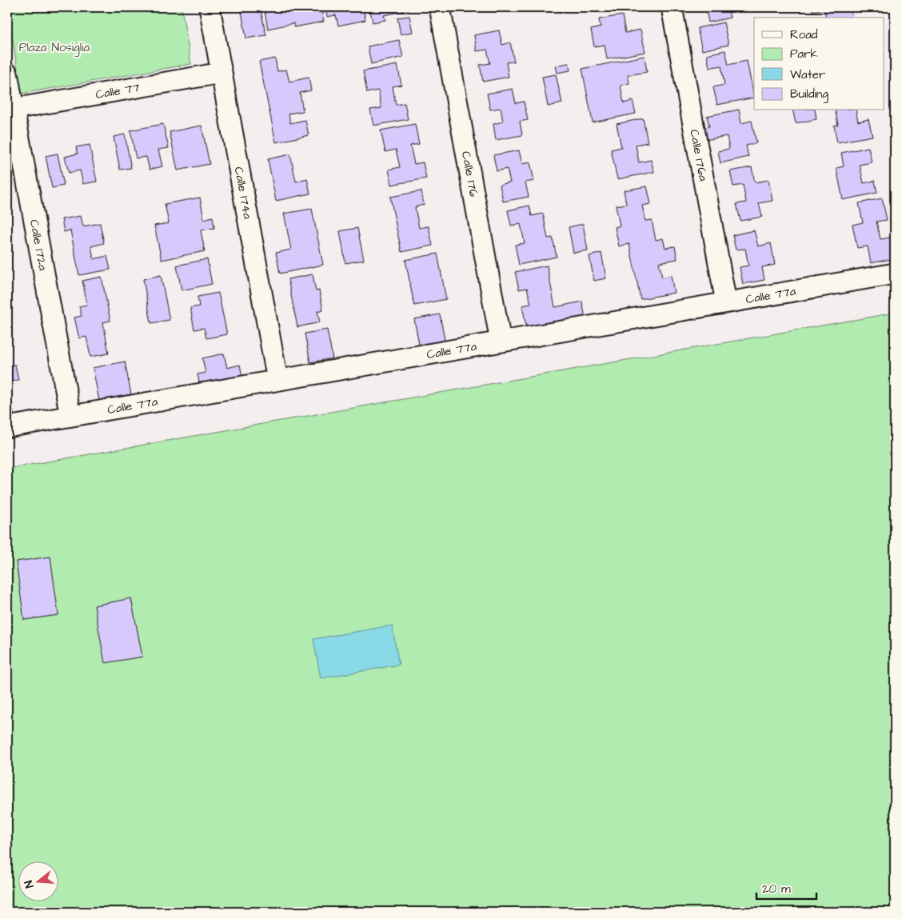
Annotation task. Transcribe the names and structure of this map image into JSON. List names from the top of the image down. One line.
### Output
{"streets":{"street":["Calle 77","Calle 176a","Calle 176","Calle 174a","Calle 172a","Calle 77a"]},"crossings":[["Calle 77","Calle 174a"],["Calle 77","Calle 172a"],["Calle 176a","Calle 77a"],["Calle 176","Calle 77a"],["Calle 174a","Calle 77a"],["Calle 172a","Calle 77a"]],"parks":["Plaza Nosiglia"],"legend":["Road","Park","Water","Building"],"scale_bar":"20 m","north":"left"}
